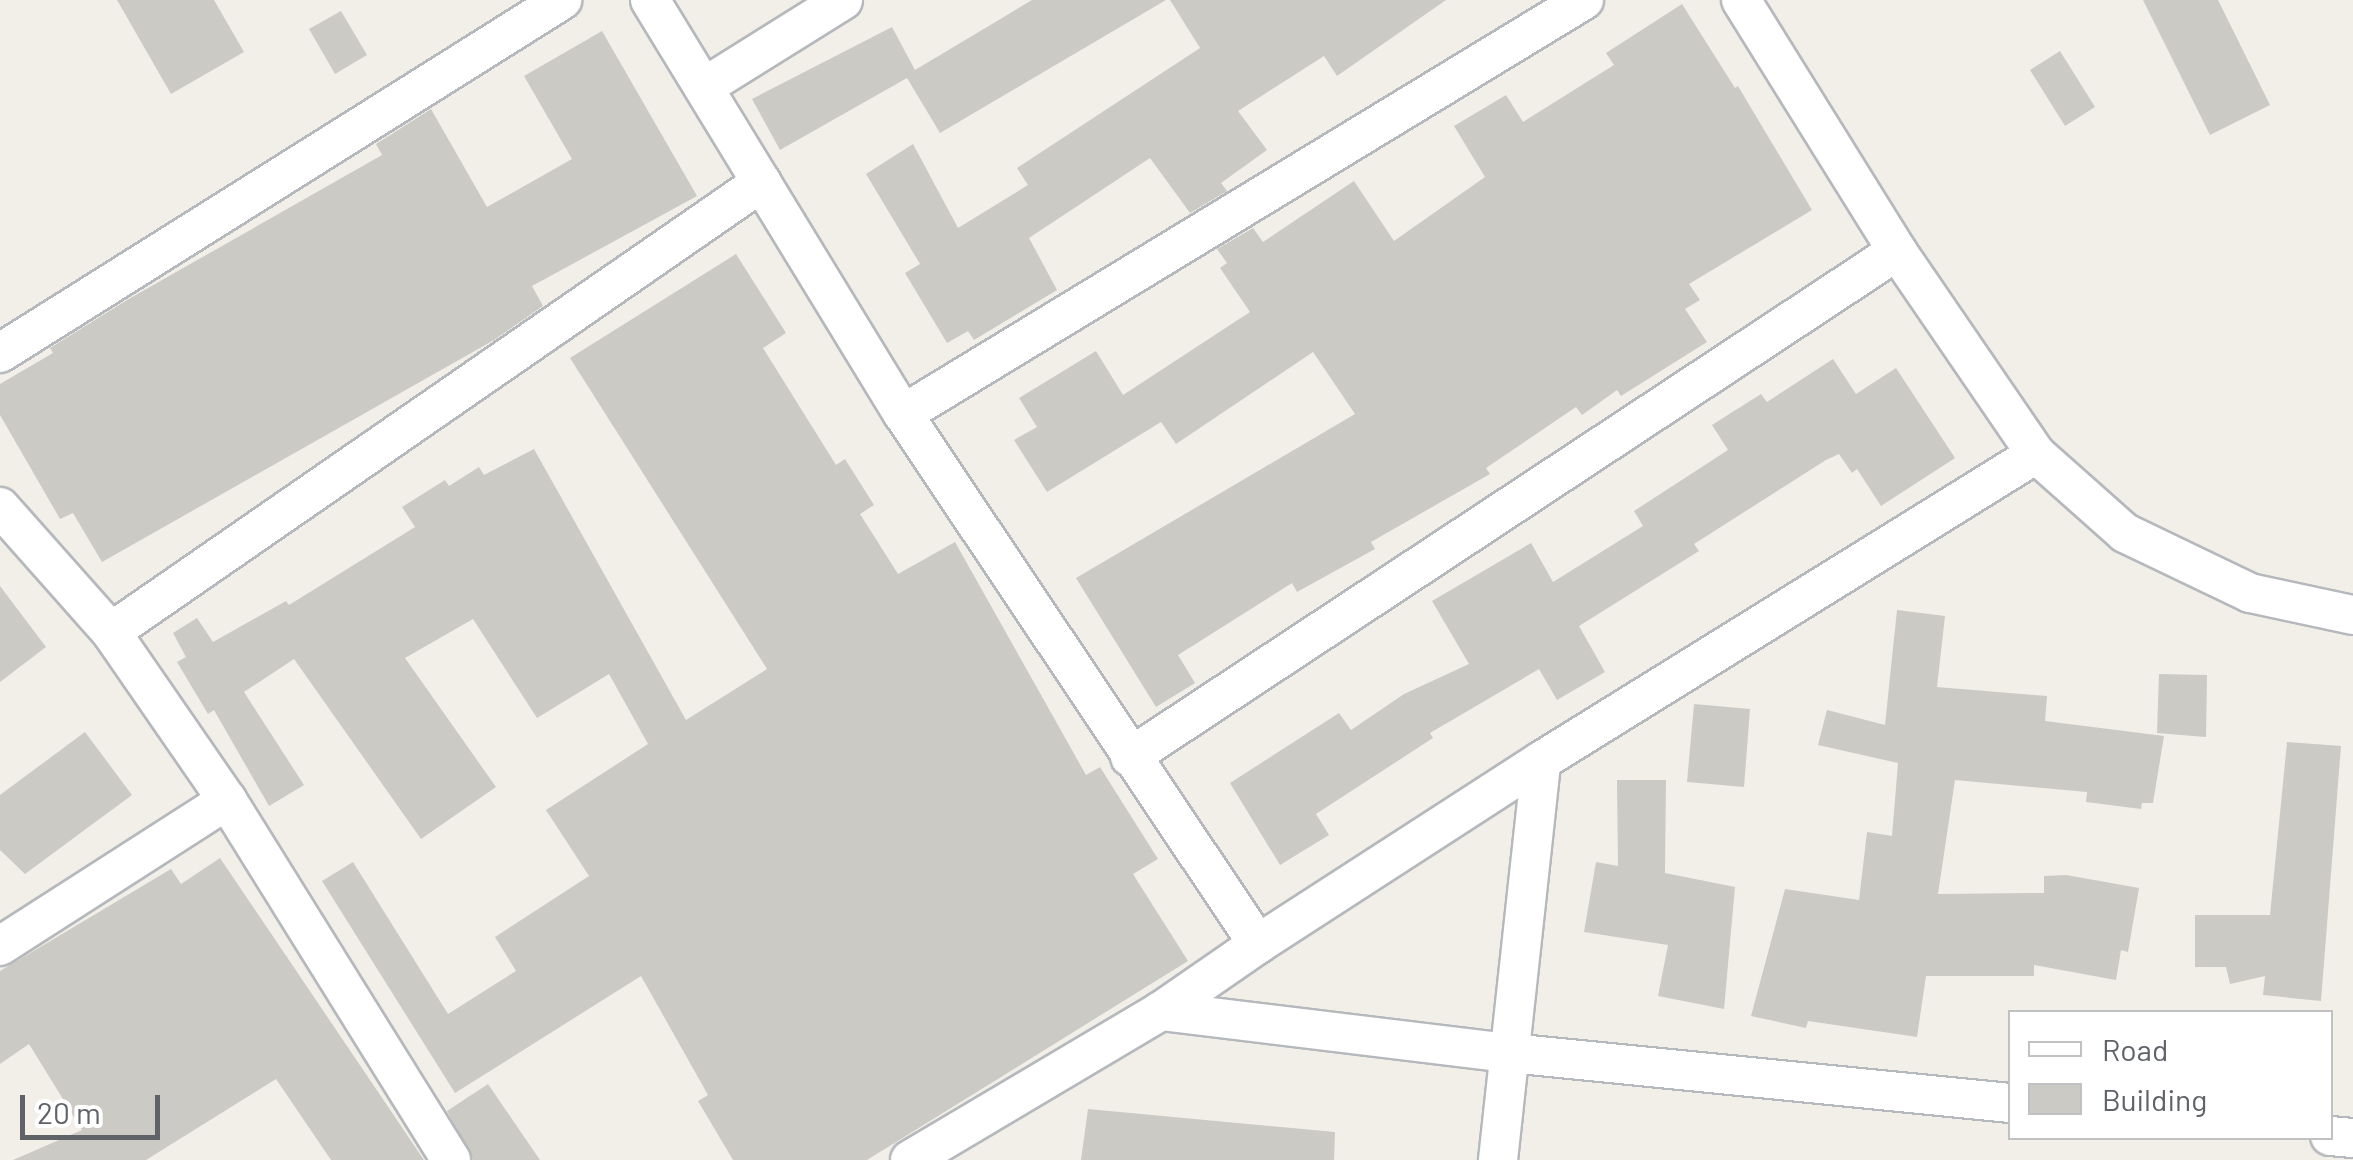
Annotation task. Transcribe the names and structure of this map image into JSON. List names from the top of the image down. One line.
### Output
{"legend":["Road","Building"],"scale_bar":"20 m"}
